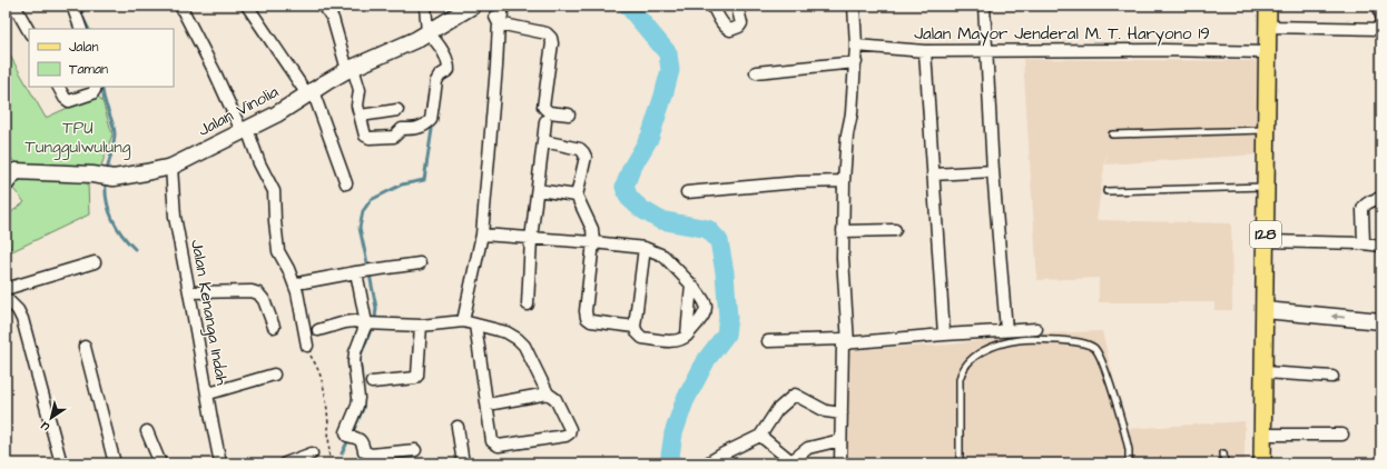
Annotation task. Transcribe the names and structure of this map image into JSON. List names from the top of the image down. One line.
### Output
{"streets":{"main road":["128"],"street":["Jalan Mayor Jenderal M. T. Haryono 19","Jalan Vinolia","Jalan Kenanga Indah"]},"crossings":[["Jalan Mayor Jenderal M. T. Haryono 19","128"],["Jalan Vinolia","Jalan Kenanga Indah"]],"parks":["TPU Tunggulwulung"],"legend":["Jalan","Taman"],"north":"bottom left"}
